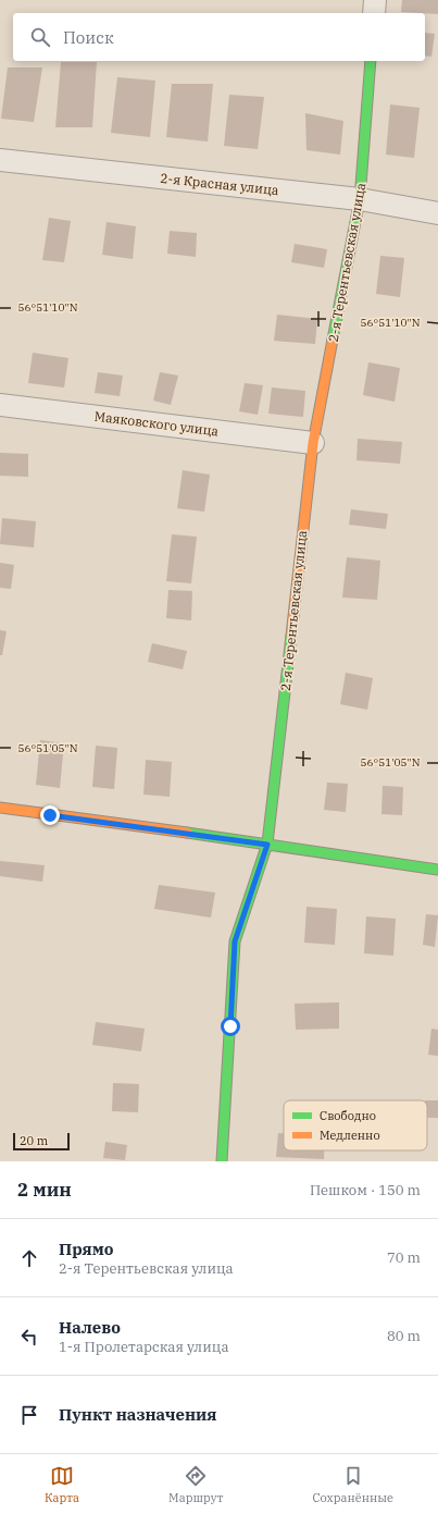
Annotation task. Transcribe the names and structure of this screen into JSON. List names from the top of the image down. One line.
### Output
{"streets":{"street":["2-я Красная улица","2-я Терентьевская улица","Маяковского улица"]},"crossings":[["2-я Красная улица","2-я Терентьевская улица"],["2-я Терентьевская улица","Маяковского улица"]],"legend":["Свободно","Медленно"],"scale_bar":"20 m","page":{"search":"Поиск","scale":"20 m","heading":["2 мин","Пешком · 150 m"],"list":[["Прямо","2-я Терентьевская улица","70 m"],["Налево","1-я Пролетарская улица","80 m"],"Пункт назначения"],"nav":["Карта","Маршрут","Сохранённые"]},"coordinates":["56°51'10\"N","56°51'05\"N"]}
